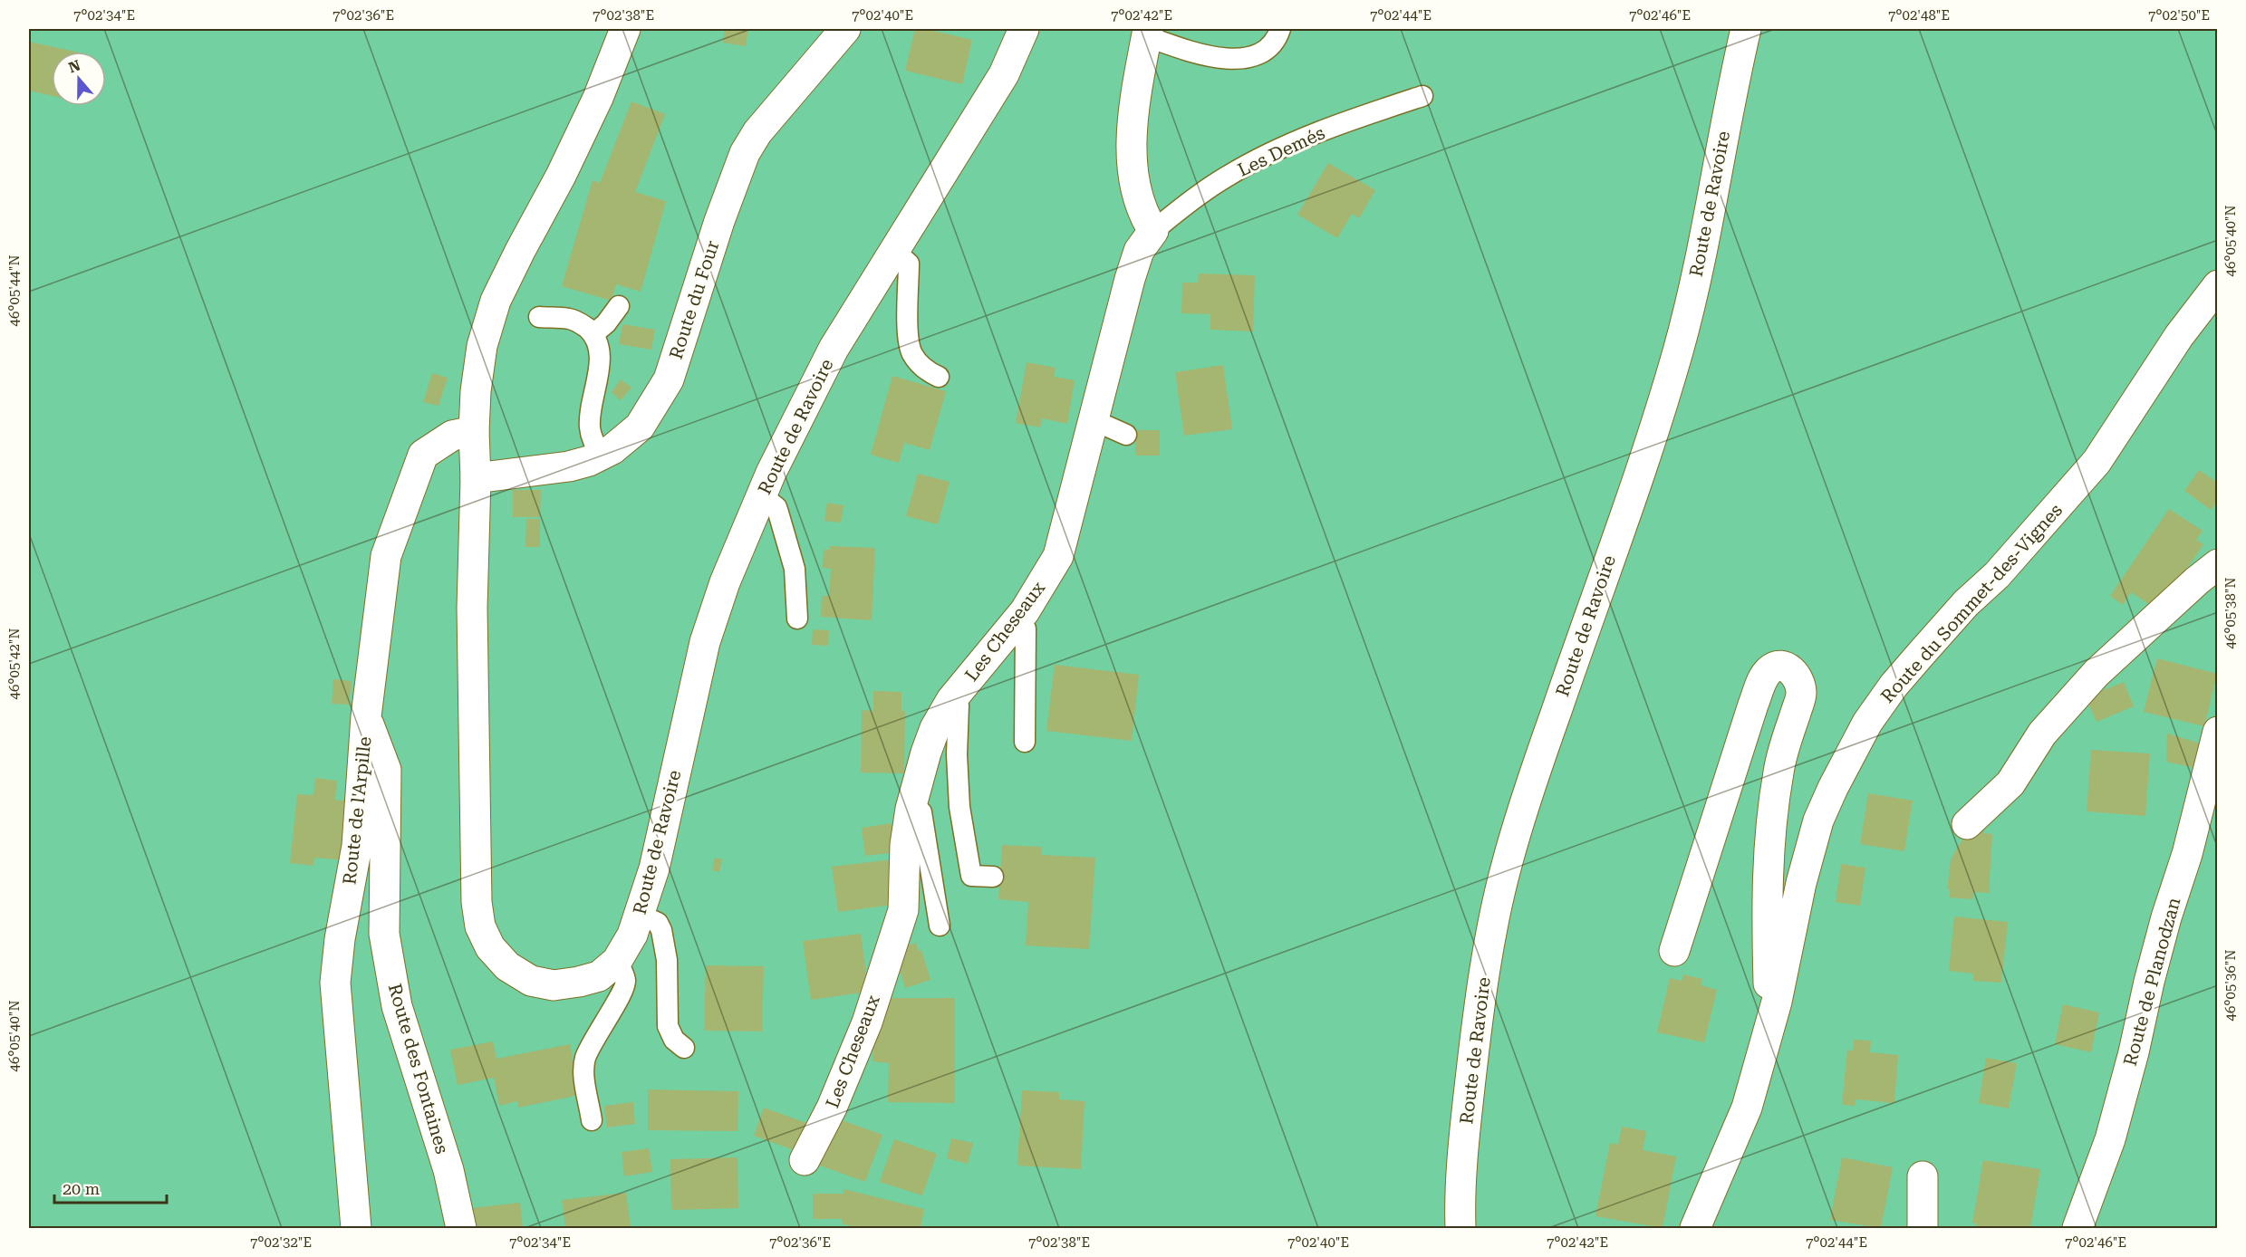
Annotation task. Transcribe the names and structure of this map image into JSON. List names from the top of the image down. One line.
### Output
{"streets":{"street":["Route de Ravoire","Route du Four","Route du Sommet-des-Vignes","Les Cheseaux","Route de l'Arpille","Route de Planodzan","Route des Fontaines"],"lane":["Les Demés"]},"crossings":[["Les Demés","Les Cheseaux"],["Route de Ravoire","Route du Four"],["Route de Ravoire","Route de l'Arpille"],["Route de l'Arpille","Route des Fontaines"]],"scale_bar":"20 m","north":"top","coordinates":["7°02'34\"E","7°02'36\"E","7°02'38\"E","7°02'40\"E","7°02'42\"E","7°02'44\"E","7°02'46\"E","7°02'48\"E","7°02'50\"E","46°05'40\"N","46°05'44\"N","46°05'38\"N","46°05'42\"N","46°05'36\"N","7°02'32\"E"]}
